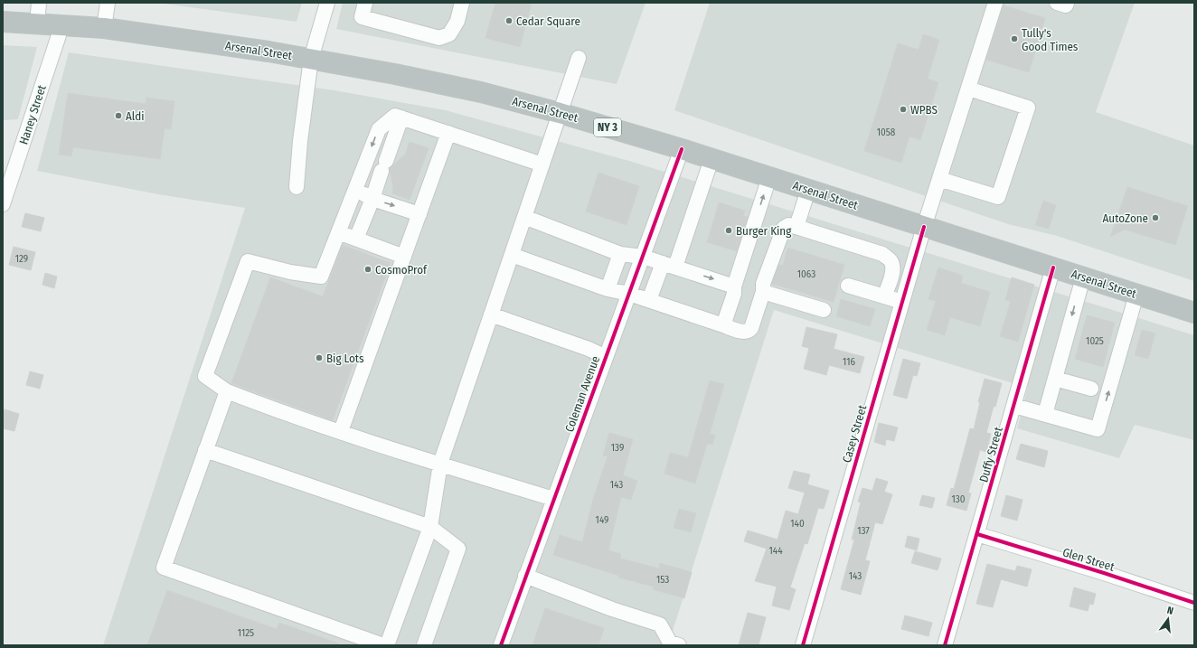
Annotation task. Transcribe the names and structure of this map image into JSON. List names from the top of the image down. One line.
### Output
{"streets":{"highway":["Arsenal Street","NY 3"],"street":["Haney Street","Coleman Avenue","Casey Street","Duffy Street","Glen Street"]},"crossings":[["Arsenal Street","Haney Street"],["Arsenal Street","Coleman Avenue"],["Arsenal Street","Casey Street"],["Arsenal Street","Duffy Street"],["Duffy Street","Glen Street"]],"places":["Cedar Square","Tully's Good Times","WPBS","Aldi","AutoZone","Burger King","CosmoProf","Big Lots"],"house_numbers":["1058","129","1063","1025","116","139","143","130","149","140","137","144","143","153","1125"],"north":"top"}
